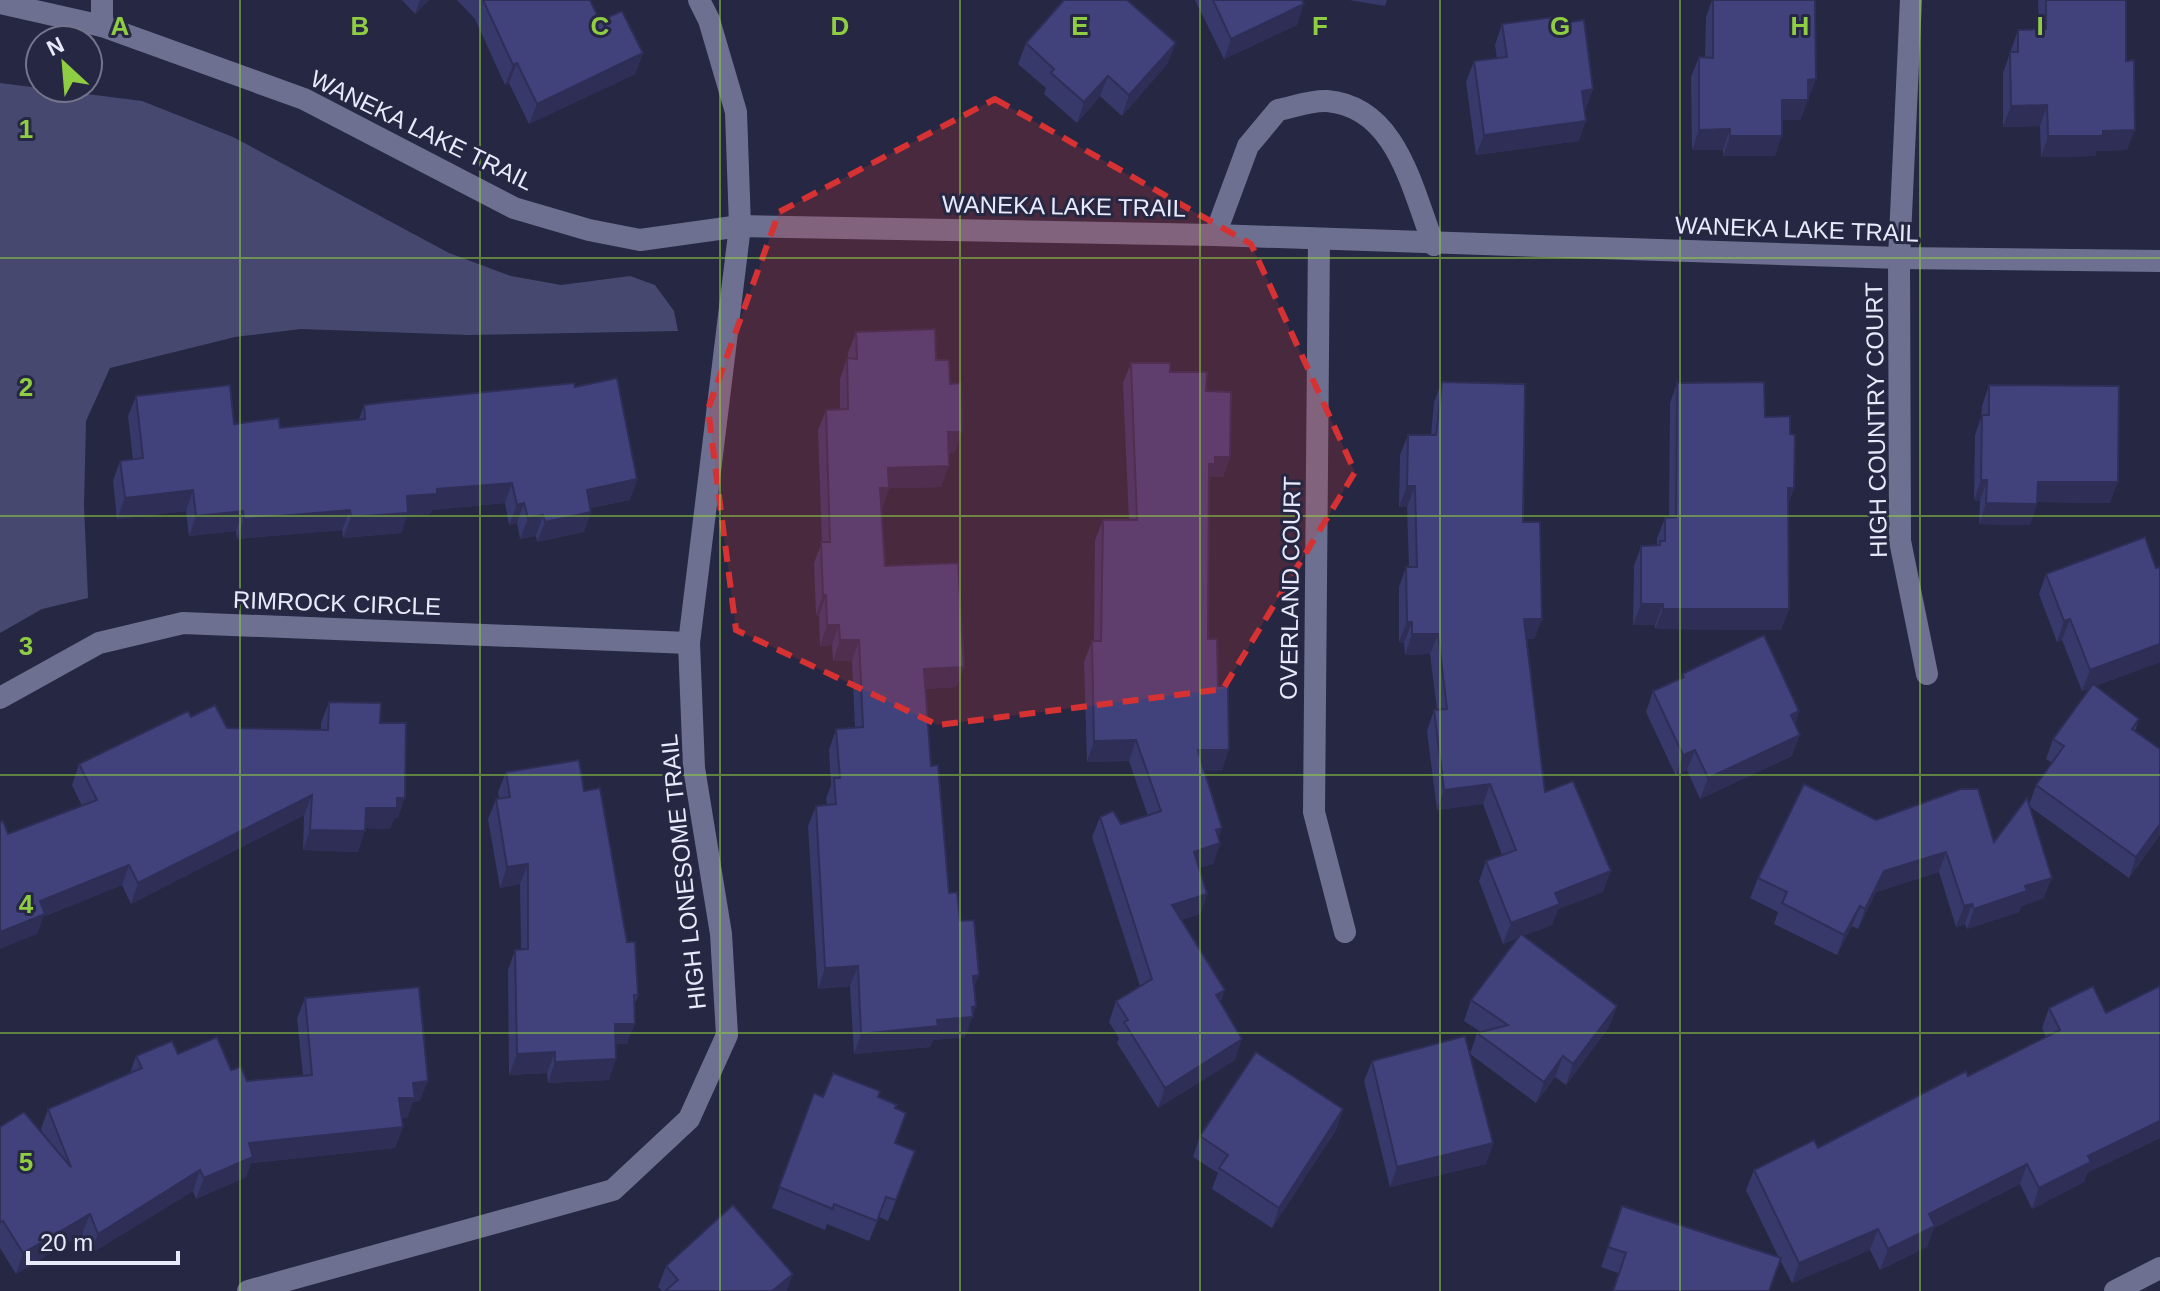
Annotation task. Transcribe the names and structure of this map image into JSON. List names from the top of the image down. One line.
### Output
{"streets":{"street":["WANEKA LAKE TRAIL","HIGH COUNTRY COURT","OVERLAND COURT","RIMROCK CIRCLE","HIGH LONESOME TRAIL"]},"crossings":[["WANEKA LAKE TRAIL","HIGH COUNTRY COURT"],["WANEKA LAKE TRAIL","OVERLAND COURT"],["WANEKA LAKE TRAIL","HIGH LONESOME TRAIL"],["RIMROCK CIRCLE","HIGH LONESOME TRAIL"]],"scale_bar":"20 m","north":"top left","grid":{"columns":["A","B","C","D","E","F","G","H","I"],"rows":["1","2","3","4","5"]}}
